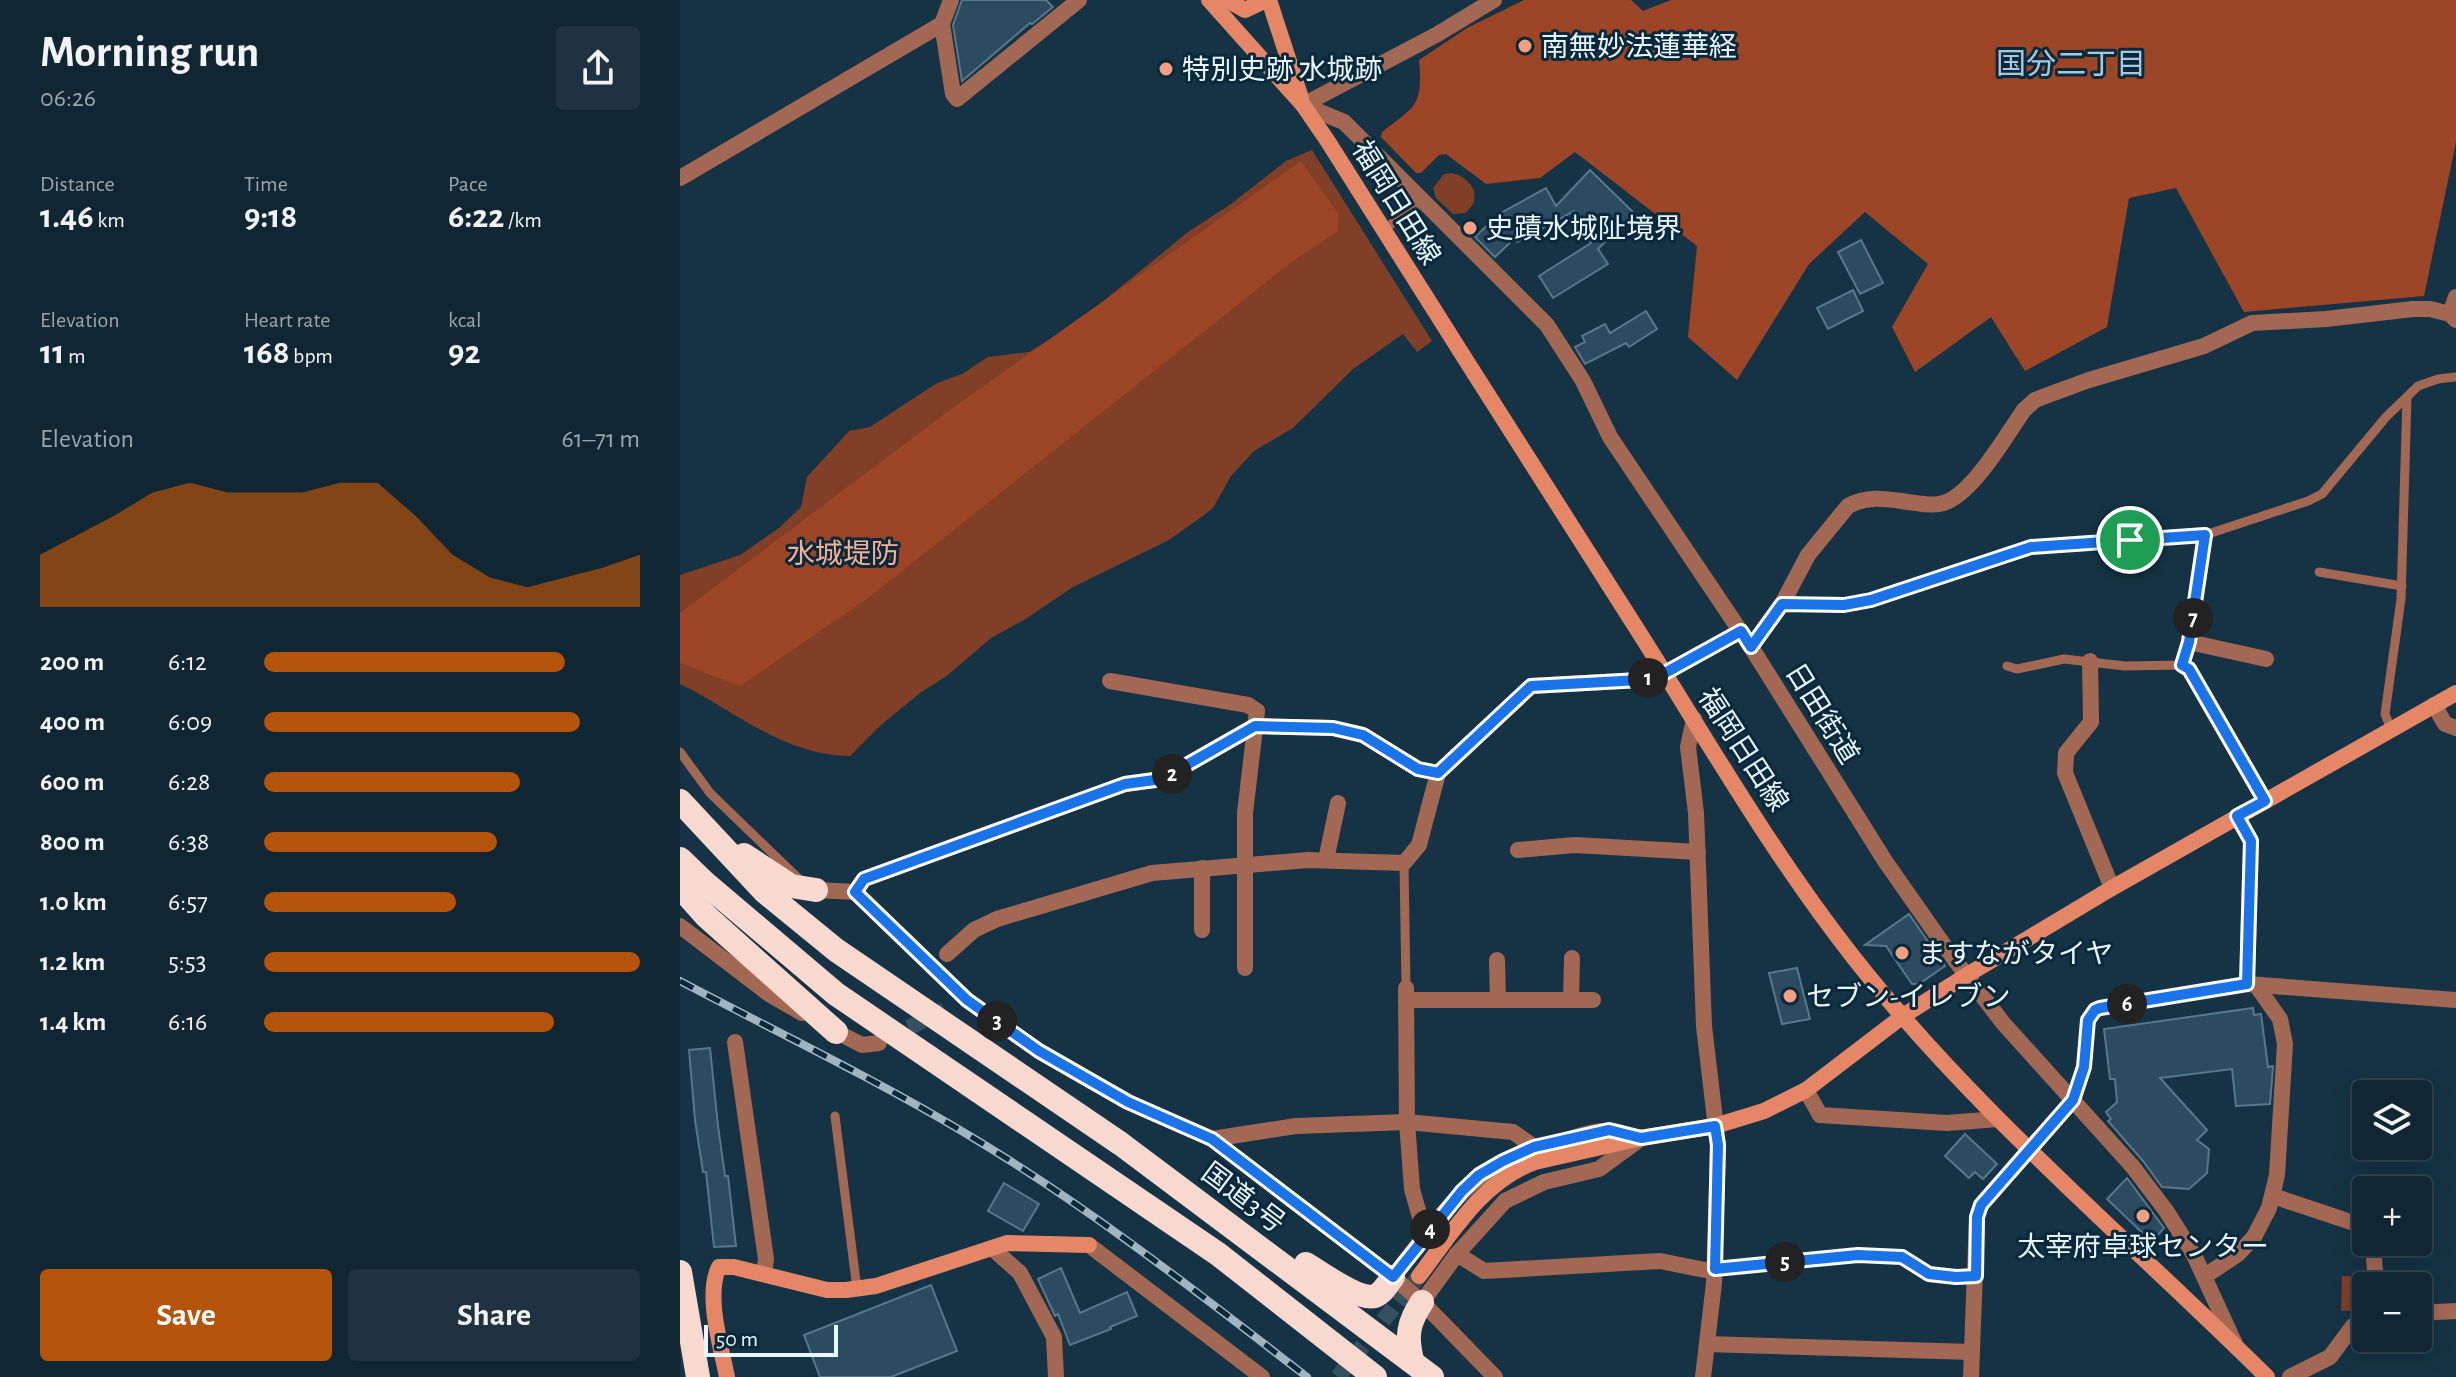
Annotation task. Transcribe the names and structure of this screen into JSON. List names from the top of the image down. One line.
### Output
{"streets":{"highway":["国道3号"],"main road":["福岡日田線"],"street":["日田街道"]},"crossings":[["福岡日田線","日田街道"]],"districts":["国分二丁目"],"parks":["水城堤防"],"places":["南無妙法蓮華経","特別史跡 水城跡","史蹟水城阯境界","ますながタイヤ","セブン-イレブン","太宰府卓球センター"],"scale_bar":"50 m","page":{"heading":["Morning run","06:26"],"stats":[["Distance","1.46 km"],["Time","9:18"],["Pace","6:22 /km"],["Elevation","11 m"],["Heart rate","168 bpm"],["kcal","92"]],"chart":["Elevation","61–71 m"],"pins":["7","1","2","6","3","4","5"],"list":[{"name":"200 m","note":"6:12"},{"name":"400 m","note":"6:09"},{"name":"600 m","note":"6:28"},{"name":"800 m","note":"6:38"},{"name":"1.0 km","note":"6:57"},{"name":"1.2 km","note":"5:53"},{"name":"1.4 km","note":"6:16"}],"map_buttons":["+","−"],"buttons":["Save","Share"],"scale":"50 m"}}
